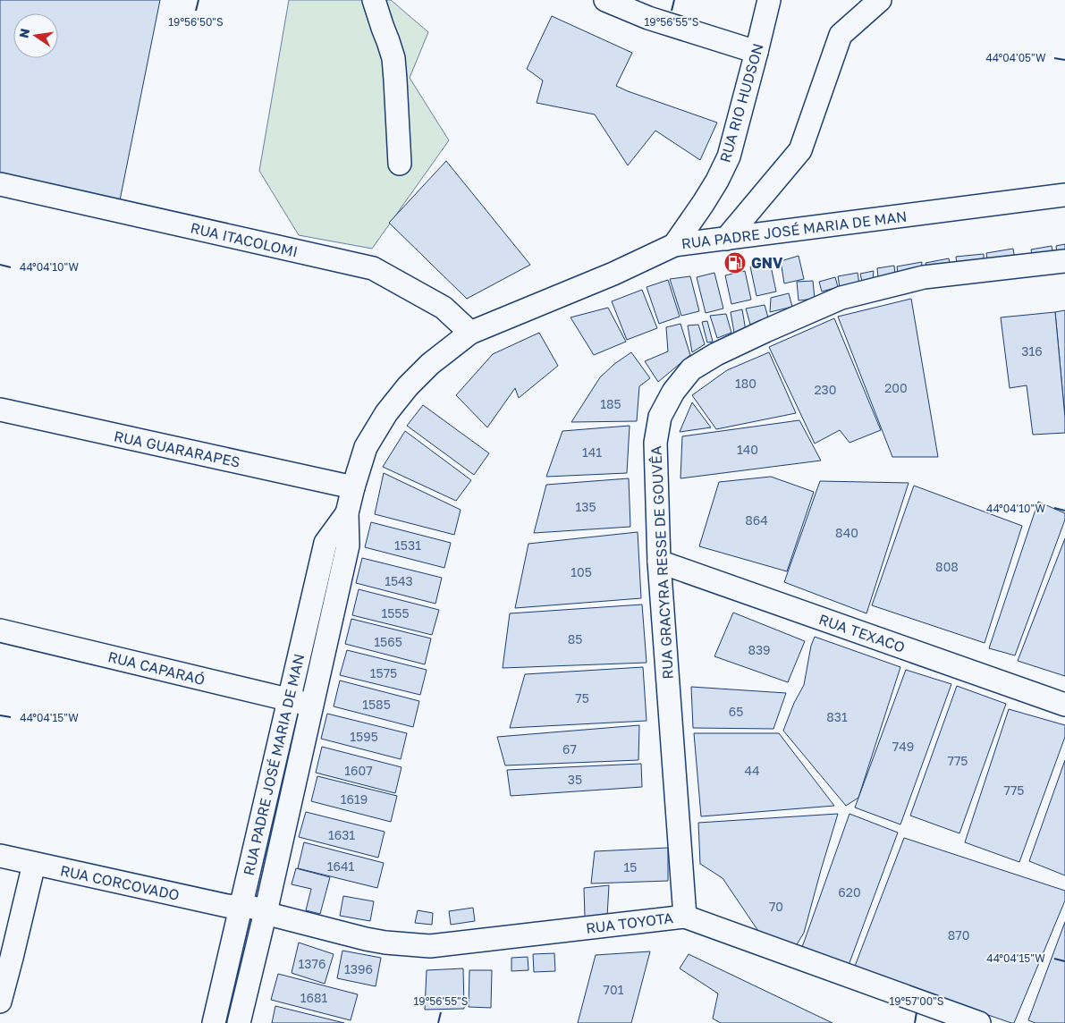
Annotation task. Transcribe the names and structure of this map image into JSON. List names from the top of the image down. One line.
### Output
{"streets":{"street":["RUA RIO HUDSON","RUA PADRE JOSÉ MARIA DE MAN","RUA ITACOLOMI","RUA GUARARAPES","RUA GRACYRA RESSE DE GOUVÊA","RUA TEXACO","RUA CAPARAÓ","RUA CORCOVADO","RUA TOYOTA"]},"crossings":[["RUA RIO HUDSON","RUA PADRE JOSÉ MARIA DE MAN"],["RUA PADRE JOSÉ MARIA DE MAN","RUA ITACOLOMI"],["RUA PADRE JOSÉ MARIA DE MAN","RUA GUARARAPES"],["RUA PADRE JOSÉ MARIA DE MAN","RUA CAPARAÓ"],["RUA PADRE JOSÉ MARIA DE MAN","RUA CORCOVADO"],["RUA PADRE JOSÉ MARIA DE MAN","RUA TOYOTA"],["RUA GRACYRA RESSE DE GOUVÊA","RUA TEXACO"],["RUA GRACYRA RESSE DE GOUVÊA","RUA TOYOTA"]],"places":{"fuel station":["GNV"]},"house_numbers":["316","180","200","230","185","140","141","135","864","840","1531","808","105","1543","1555","85","1565","839","1575","75","1585","65","831","1595","749","67","775","1607","44","35","775","1619","1631","1641","15","620","70","870","1376","1396","701","1681"],"north":"left","coordinates":["19°56'55\"S","19°56'50\"S","44°04'05\"W","44°04'10\"W","44°04'15\"W","19°57'00\"S"]}
